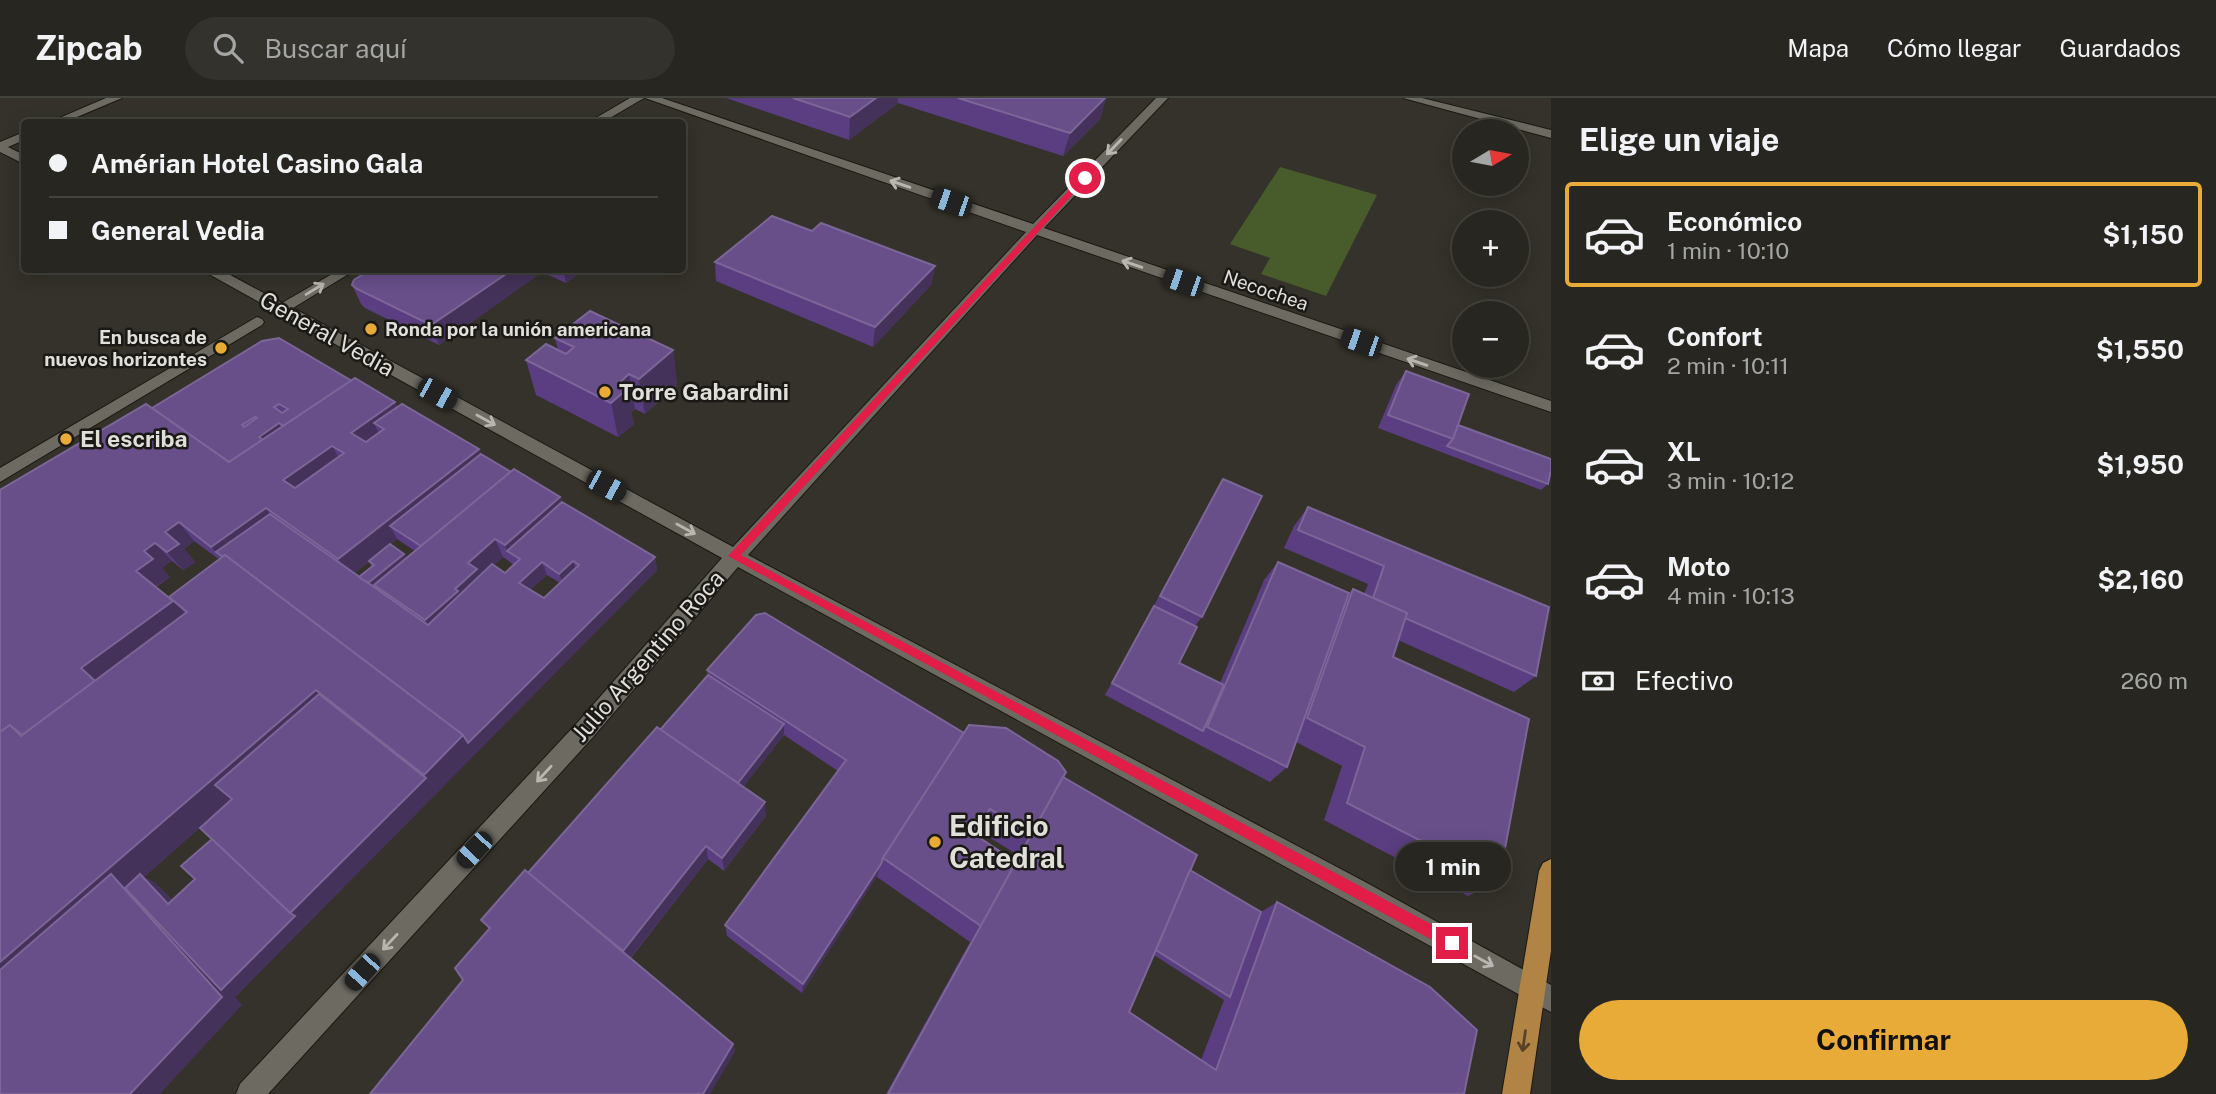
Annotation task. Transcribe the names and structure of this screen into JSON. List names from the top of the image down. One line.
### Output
{"streets":{"street":["Necochea","General Vedia","Julio Argentino Roca"]},"crossings":[["Necochea","Julio Argentino Roca"],["General Vedia","Julio Argentino Roca"]],"one_way":["Necochea","General Vedia","Julio Argentino Roca"],"places":["Ronda por la unión americana","En busca de nuevos horizontes","Torre Gabardini","El escriba","Edificio Catedral"],"north":"right","page":{"header":"Zipcab","search":"Buscar aquí","nav":["Mapa","Cómo llegar","Guardados"],"heading":"Elige un viaje","map_buttons":["+","−"],"banner":["Amérian Hotel Casino Gala","General Vedia"],"list":[{"name":"Económico","note":"1 min · 10:10","value":"$1,150"},{"name":"Confort","note":"2 min · 10:11","value":"$1,550"},{"name":"XL","note":"3 min · 10:12","value":"$1,950"},{"name":"Moto","note":"4 min · 10:13","value":"$2,160"}],"pay":["Efectivo","260 m"],"bubble":"1 min","buttons":"Confirmar"}}
